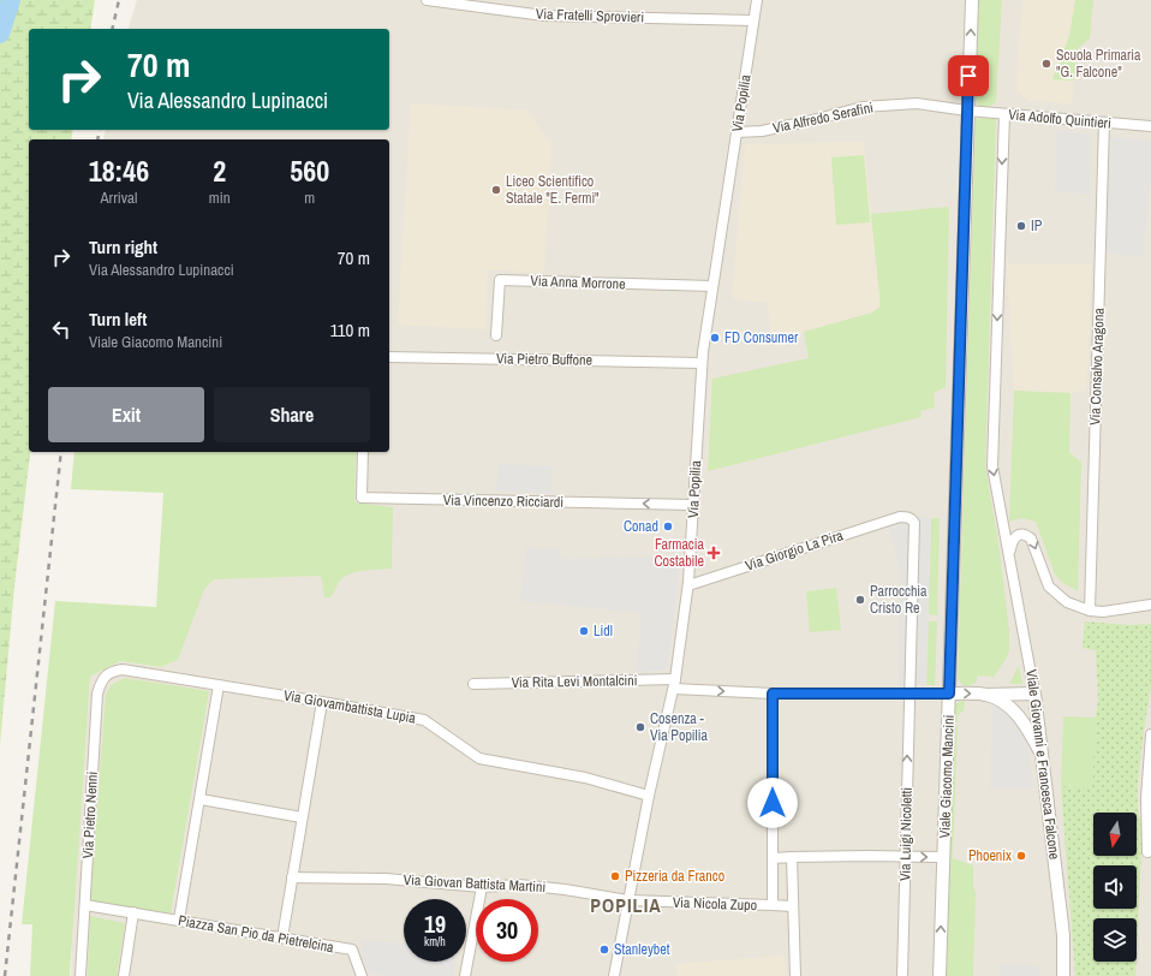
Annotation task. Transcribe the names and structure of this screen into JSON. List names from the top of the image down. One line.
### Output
{"streets":{"street":["Via Fratelli Sprovieri","Via Popilia","Via Alfredo Serafini","Via Adolfo Quintieri","Via Anna Morrone","Via Pietro Buffone","Via Consalvo Aragona","Via Vincenzo Ricciardi","Via Giorgio La Pira","Via Rita Levi Montalcini","Via Giovambattista Lupia","Viale Giovanni e Francesca Falcone","Viale Giacomo Mancini","Via Pietro Nenni","Via Luigi Nicoletti","Via Giovan Battista Martini","Via Nicola Zupo","Piazza San Pio da Pietrelcina"]},"crossings":[["Via Fratelli Sprovieri","Via Popilia"],["Via Popilia","Via Alfredo Serafini"],["Via Popilia","Via Anna Morrone"],["Via Popilia","Via Pietro Buffone"],["Via Popilia","Via Vincenzo Ricciardi"],["Via Popilia","Via Giorgio La Pira"],["Via Popilia","Via Rita Levi Montalcini"],["Via Popilia","Via Giovambattista Lupia"],["Via Popilia","Via Giovan Battista Martini"],["Via Popilia","Via Nicola Zupo"],["Via Alfredo Serafini","Via Adolfo Quintieri"],["Via Alfredo Serafini","Viale Giacomo Mancini"],["Via Adolfo Quintieri","Via Consalvo Aragona"],["Via Adolfo Quintieri","Viale Giovanni e Francesca Falcone"],["Via Adolfo Quintieri","Viale Giacomo Mancini"],["Via Giorgio La Pira","Via Luigi Nicoletti"],["Via Rita Levi Montalcini","Viale Giacomo Mancini"],["Via Rita Levi Montalcini","Via Luigi Nicoletti"],["Via Giovambattista Lupia","Via Pietro Nenni"],["Via Pietro Nenni","Piazza San Pio da Pietrelcina"],["Via Giovan Battista Martini","Via Nicola Zupo"]],"one_way":["Via Vincenzo Ricciardi","Viale Giovanni e Francesca Falcone"],"districts":["POPILIA"],"places":{"other":["Scuola Primaria \"G. Falcone\"","Liceo Scientifico Statale \"E. Fermi\"","IP","FD Consumer","Conad","Parrocchia Cristo Re","Lidl","Cosenza - Via Popilia","Phoenix","Pizzeria da Franco","Stanleybet"],"health":["Farmacia Costabile"]},"north":"bottom","page":{"turn":["70 m","Via Alessandro Lupinacci"],"eta":["18:46","Arrival","2","min","560","m"],"list":[{"name":"Turn right","note":"Via Alessandro Lupinacci","value":"70 m"},{"name":"Turn left","note":"Viale Giacomo Mancini","value":"110 m"}],"buttons":["Exit","Share"],"speed":"19 km/h","limit":"30"}}
